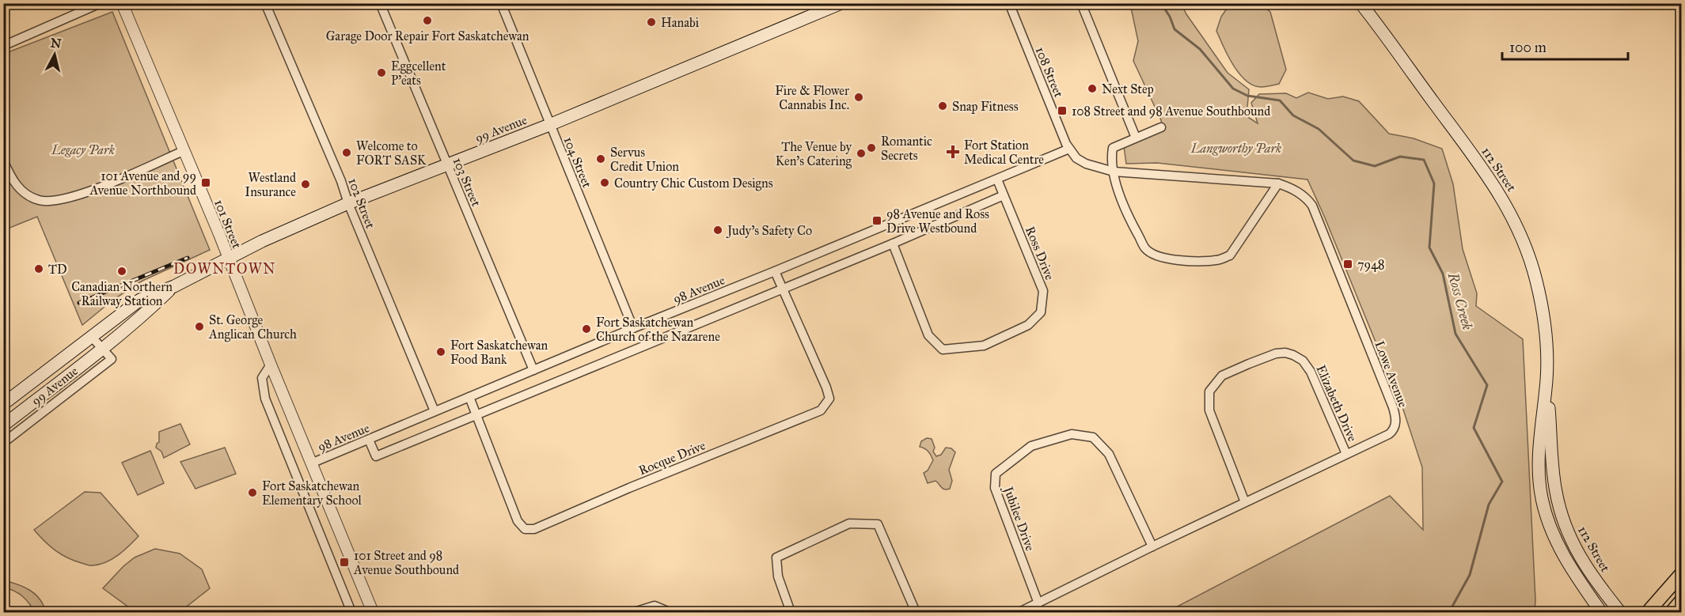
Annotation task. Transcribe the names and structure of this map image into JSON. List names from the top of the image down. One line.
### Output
{"streets":{"main road":["99 Avenue","112 Street"],"street":["108 Street","104 Street","103 Street","102 Street","101 Street","Ross Drive","98 Avenue","Lowe Avenue","Elizabeth Drive","Rocque Drive","Jubilee Drive"]},"crossings":[["108 Street","98 Avenue"],["108 Street","Lowe Avenue"],["99 Avenue","104 Street"],["99 Avenue","103 Street"],["99 Avenue","102 Street"],["99 Avenue","101 Street"],["104 Street","98 Avenue"],["103 Street","98 Avenue"],["102 Street","98 Avenue"],["101 Street","98 Avenue"],["Ross Drive","98 Avenue"],["98 Avenue","Lowe Avenue"],["98 Avenue","Rocque Drive"],["Lowe Avenue","Elizabeth Drive"],["Lowe Avenue","Jubilee Drive"]],"districts":["DOWNTOWN"],"water":["Ross Creek"],"parks":["Langworthy Park","Legacy Park"],"places":{"other":["Garage Door Repair Fort Saskatchewan","Hanabi","Eggcellent P’eats","Next Step","Fire & Flower Cannabis Inc.","Snap Fitness","Romantic Secrets","Welcome to FORT SASK","The Venue by Ken’s Catering","Servus Credit Union","Country Chic Custom Designs","Westland Insurance","Judy's Safety Co","TD","Canadian Northern Railway Station","St. George Anglican Church","Fort Saskatchewan Church of the Nazarene","Fort Saskatchewan Food Bank","Fort Saskatchewan Elementary School"],"transit":["108 Street and 98 Avenue Southbound","101 Avenue and 99 Avenue Northbound","98 Avenue and Ross Drive Westbound","7948","101 Street and 98 Avenue Southbound"],"health":["Fort Station Medical Centre"]},"scale_bar":"100 m","north":"top"}
